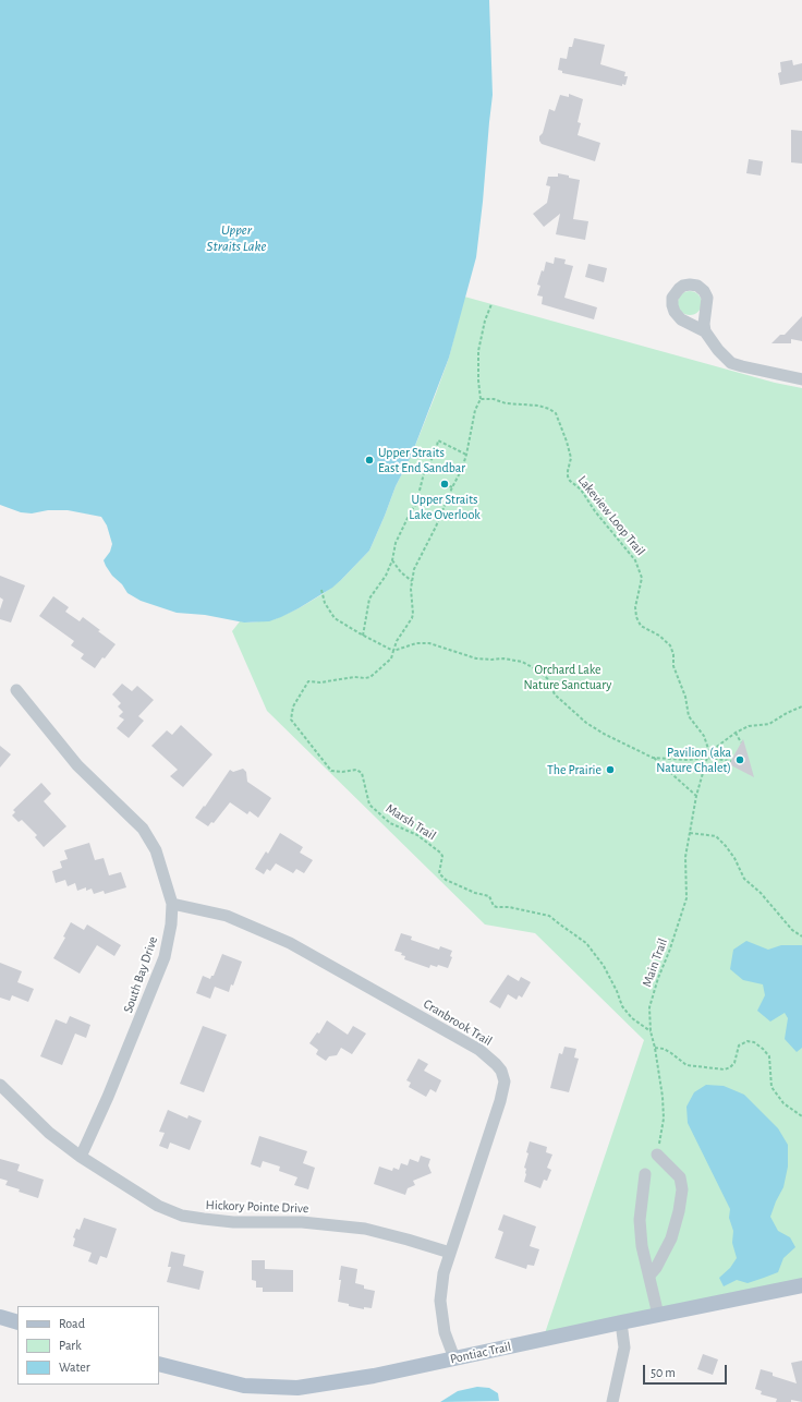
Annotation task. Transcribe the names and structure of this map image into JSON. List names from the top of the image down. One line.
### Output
{"streets":{"main road":["Pontiac Trail"],"street":["South Bay Drive","Cranbrook Trail","Hickory Pointe Drive"],"path":["Lakeview Loop Trail","Marsh Trail","Main Trail"]},"crossings":[["Marsh Trail","Main Trail"],["South Bay Drive","Cranbrook Trail"],["South Bay Drive","Hickory Pointe Drive"],["Cranbrook Trail","Hickory Pointe Drive"],["Cranbrook Trail","Pontiac Trail"]],"water":["Upper Straits Lake"],"parks":["Orchard Lake Nature Sanctuary"],"places":["Upper Straits East End Sandbar","Upper Straits Lake Overlook","Pavilion (aka Nature Chalet)","The Prairie"],"legend":["Road","Park","Water"],"scale_bar":"50 m"}
